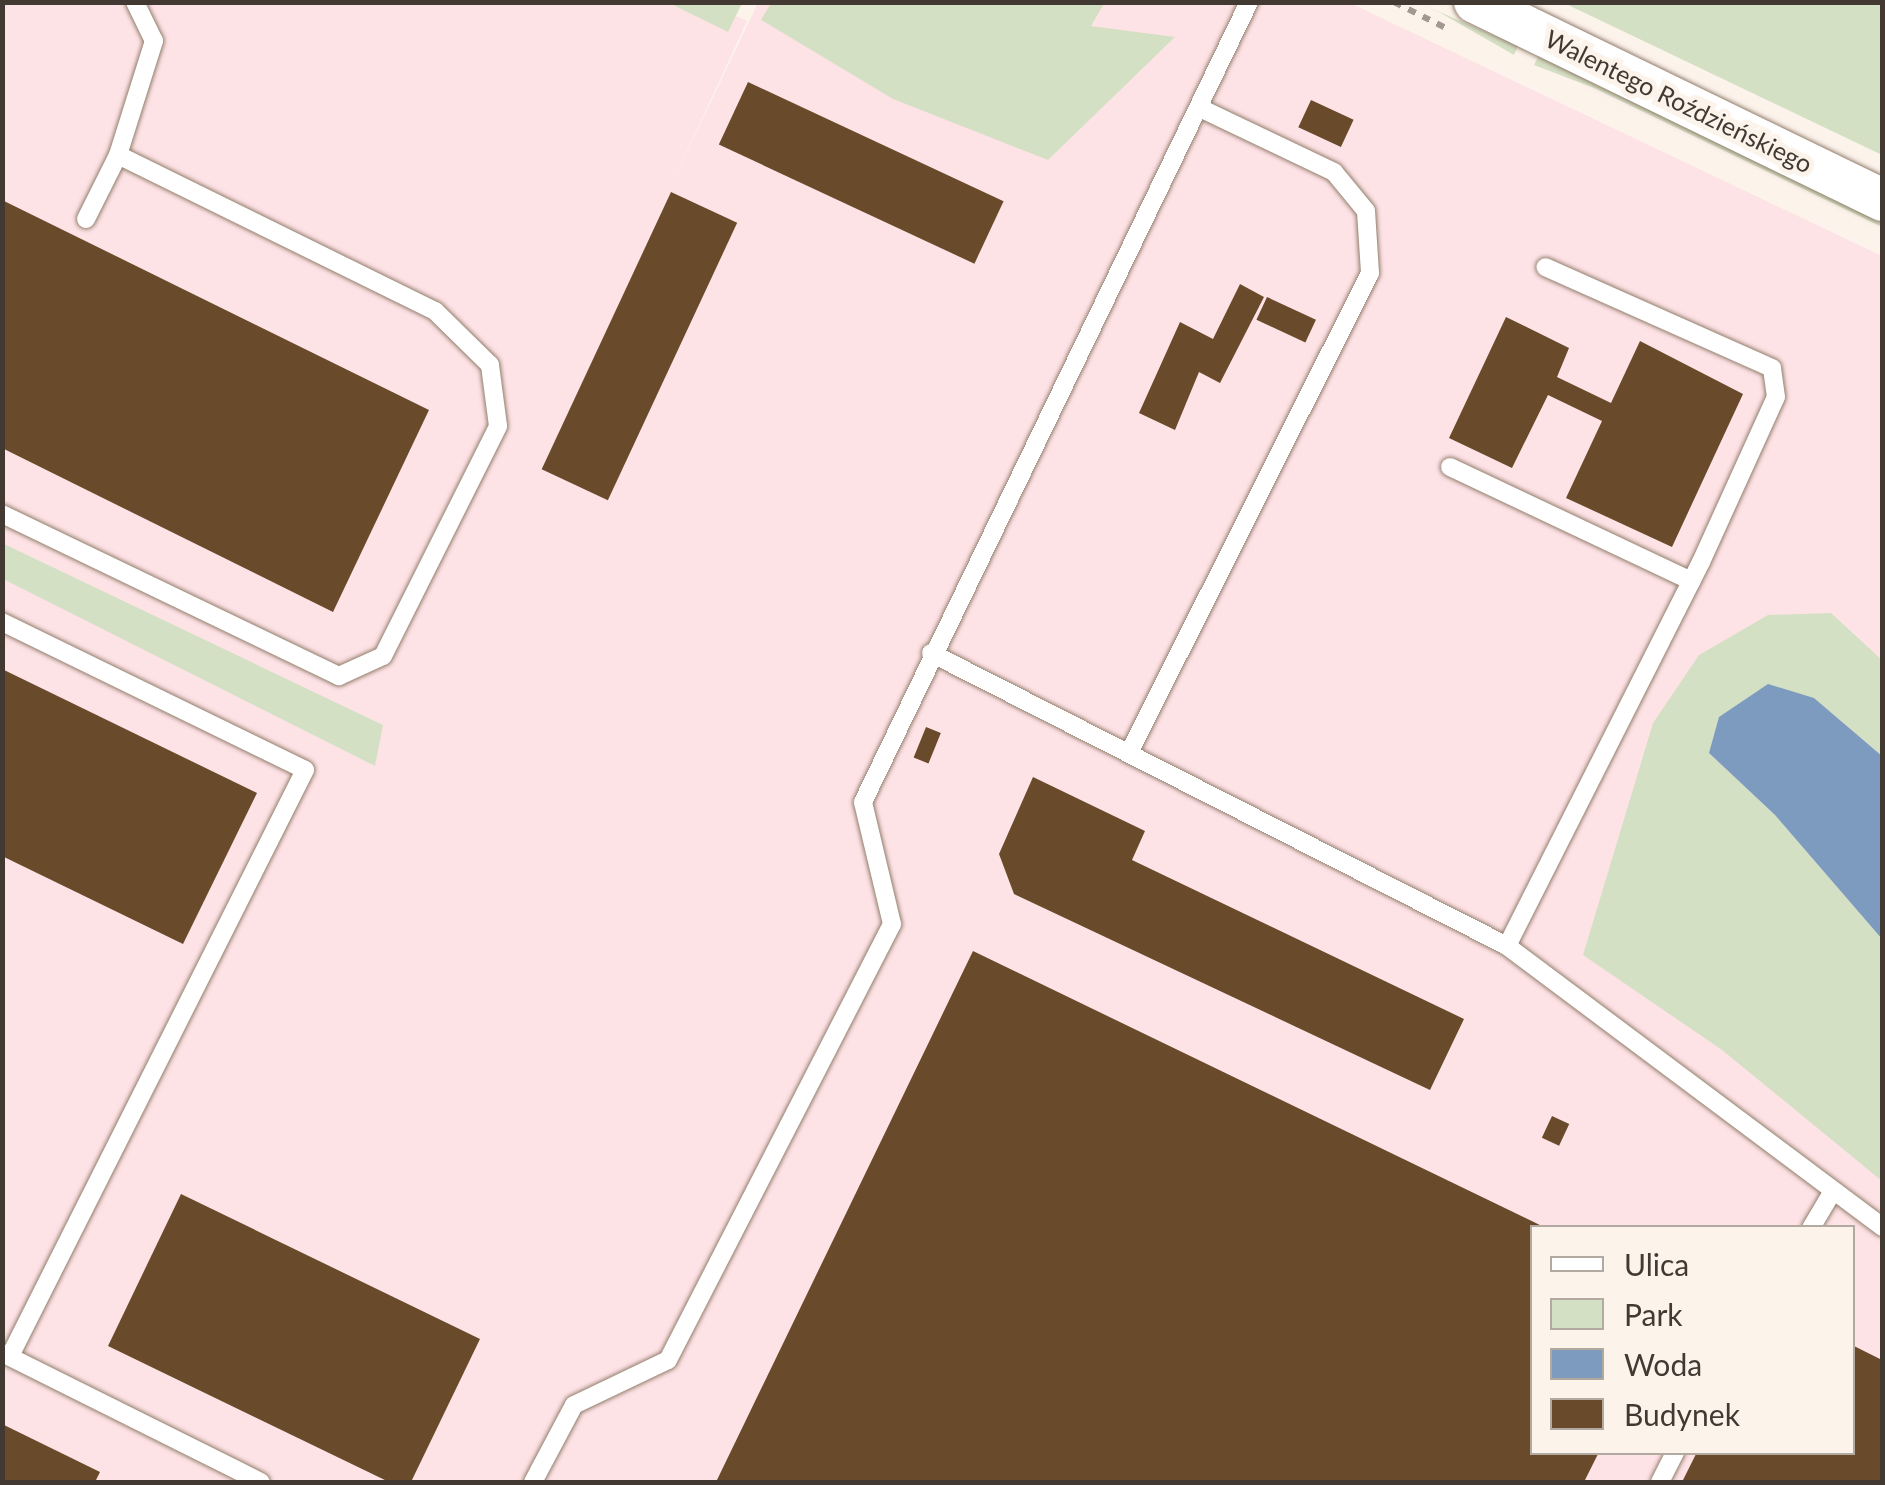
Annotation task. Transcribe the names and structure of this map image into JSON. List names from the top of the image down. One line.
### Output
{"streets":{"street":["Walentego Roździeńskiego"]},"legend":["Ulica","Park","Woda","Budynek"]}
